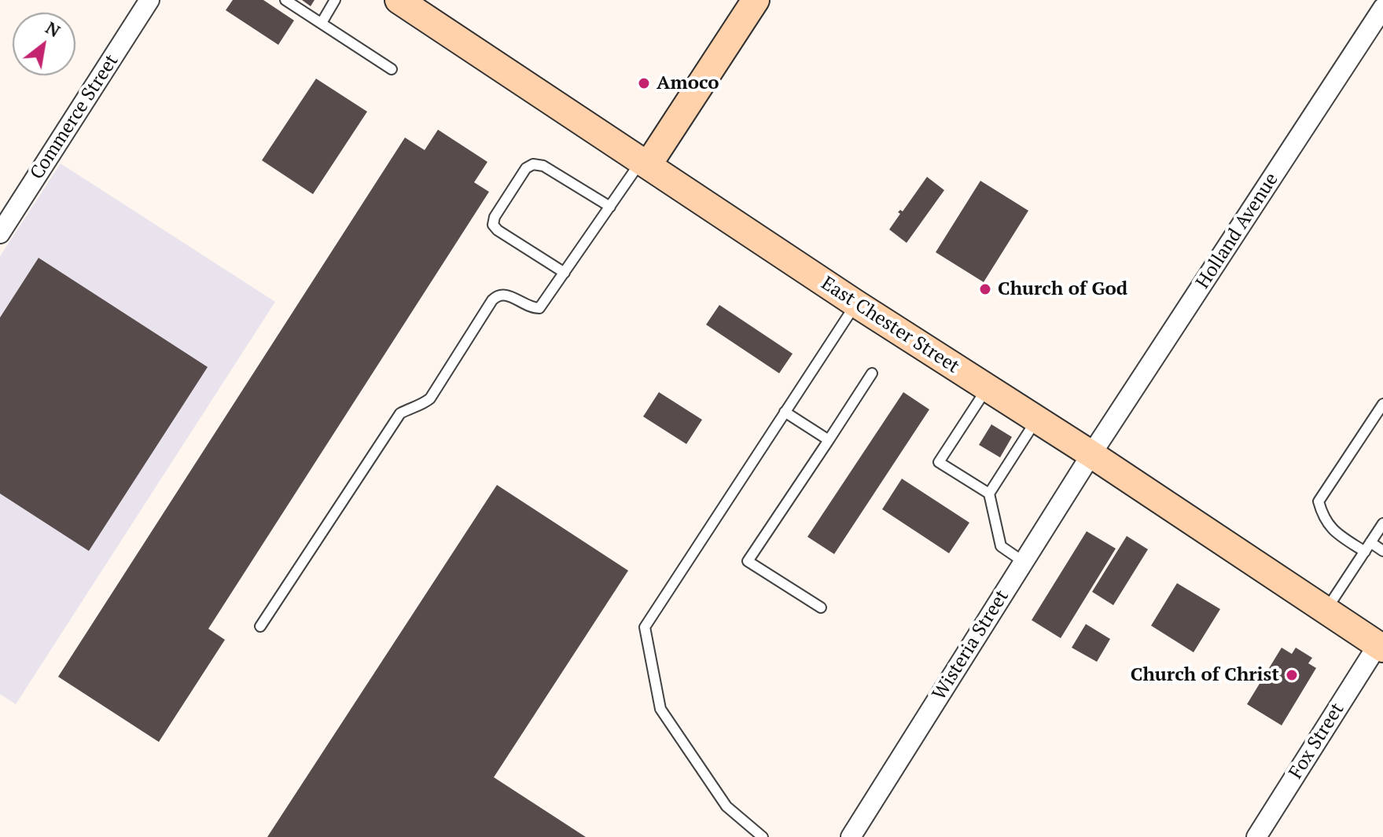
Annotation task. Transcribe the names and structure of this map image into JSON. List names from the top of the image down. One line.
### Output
{"streets":{"main road":["East Chester Street"],"street":["Commerce Street","Holland Avenue","Wisteria Street","Fox Street"]},"crossings":[["Holland Avenue","East Chester Street"],["Holland Avenue","Wisteria Street"],["East Chester Street","Wisteria Street"],["East Chester Street","Fox Street"]],"places":["Amoco","Church of God","Church of Christ"],"north":"top right"}
